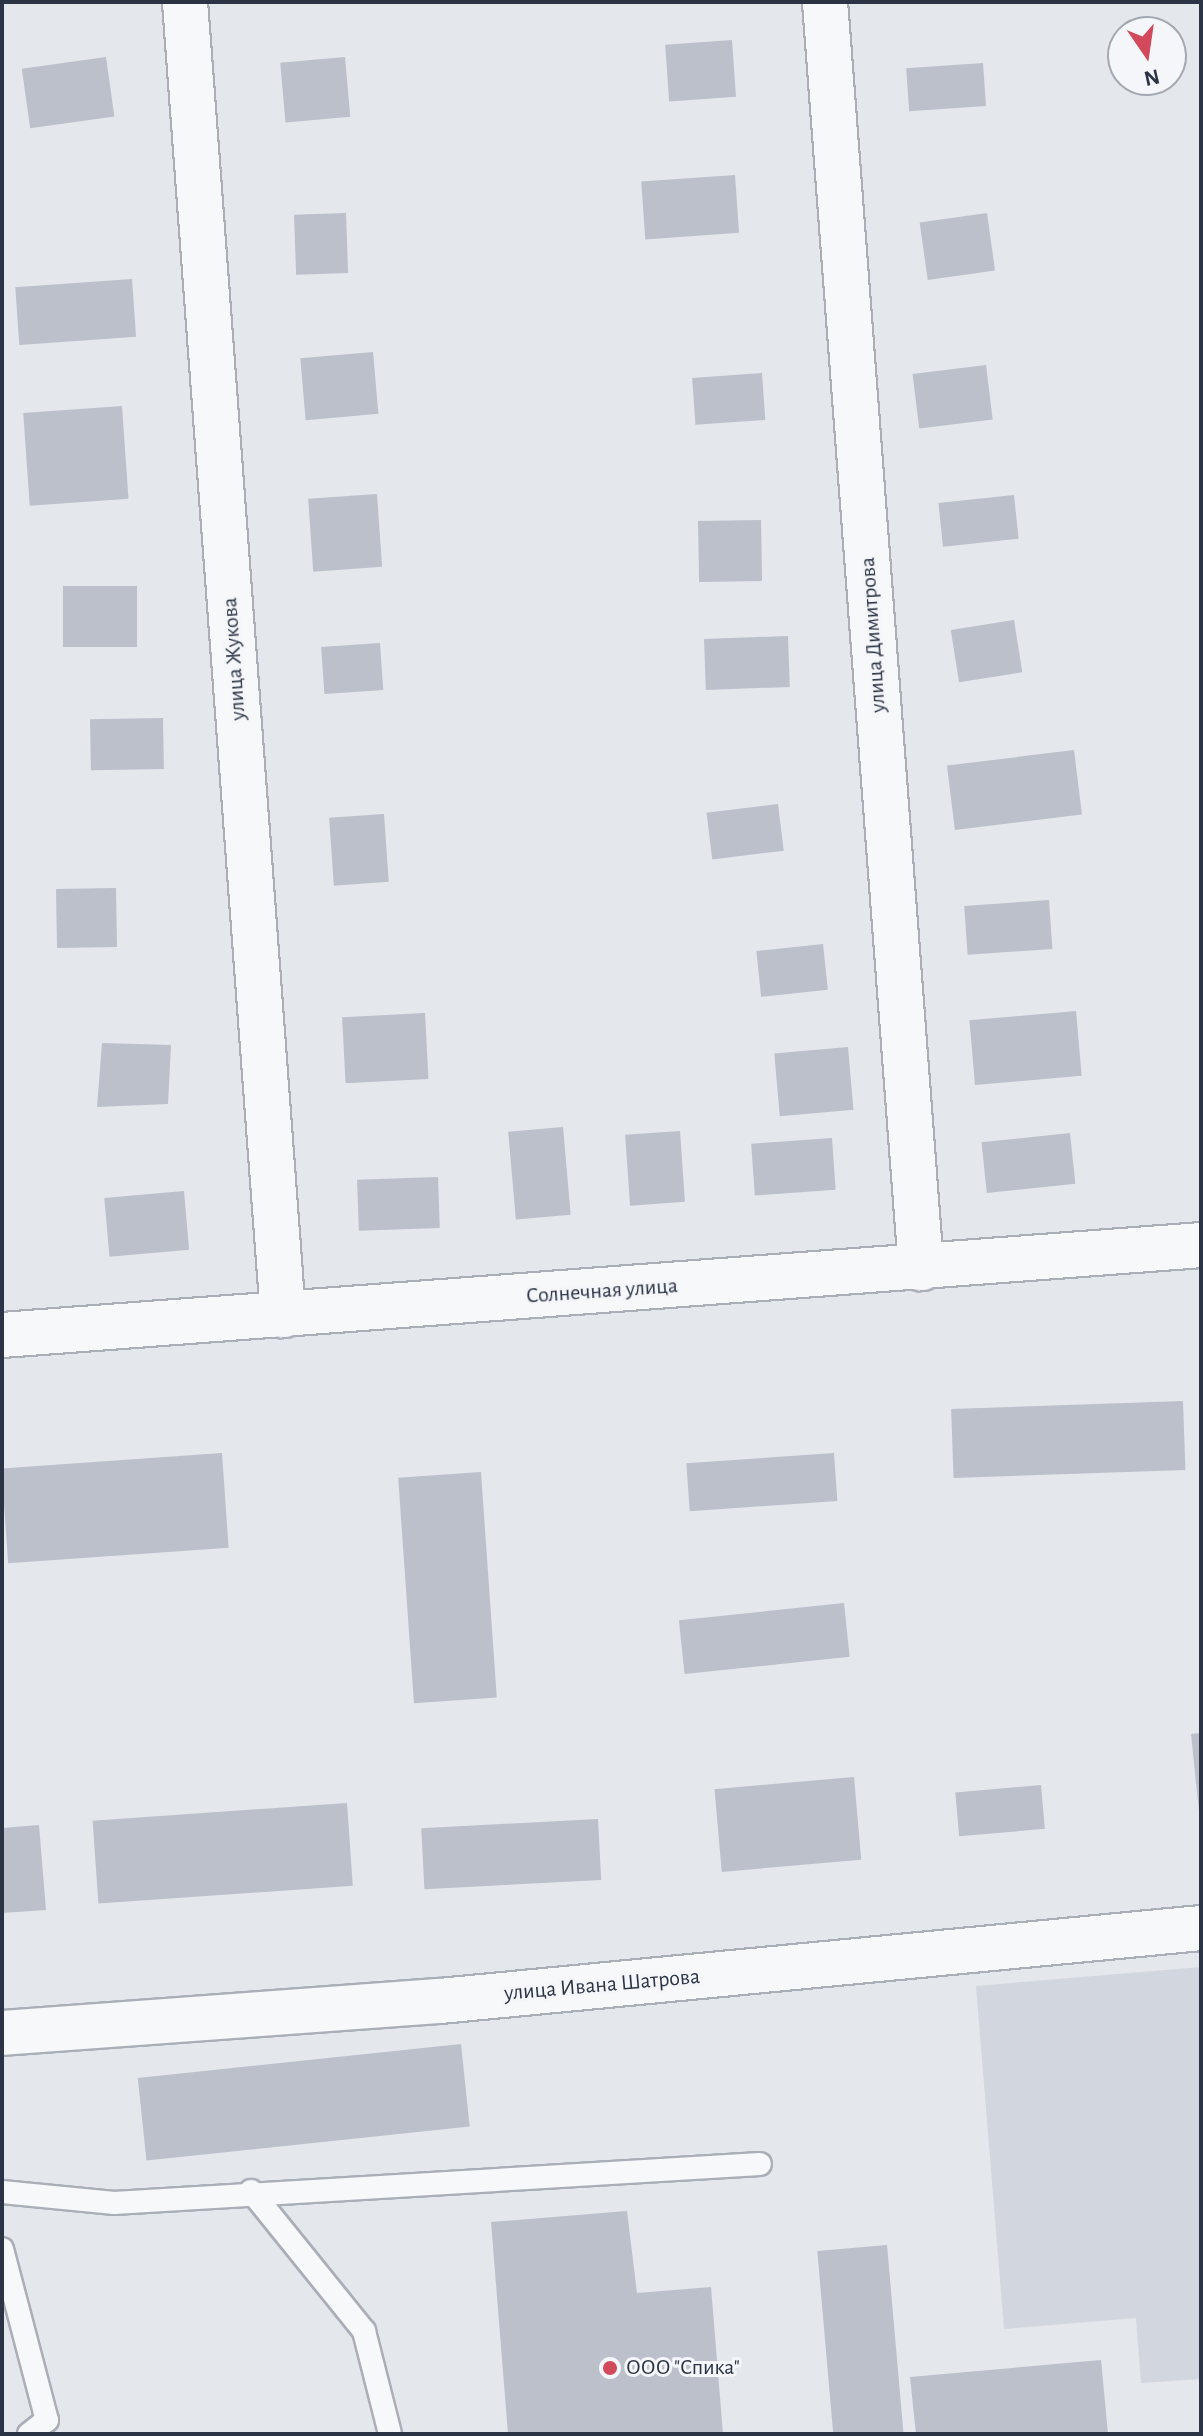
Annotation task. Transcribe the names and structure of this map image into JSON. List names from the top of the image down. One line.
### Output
{"streets":{"street":["улица Димитрова","улица Жукова","Солнечная улица","улица Ивана Шатрова"]},"crossings":[["улица Димитрова","Солнечная улица"],["улица Жукова","Солнечная улица"]],"places":["ООО \"Спика\""],"north":"bottom"}
